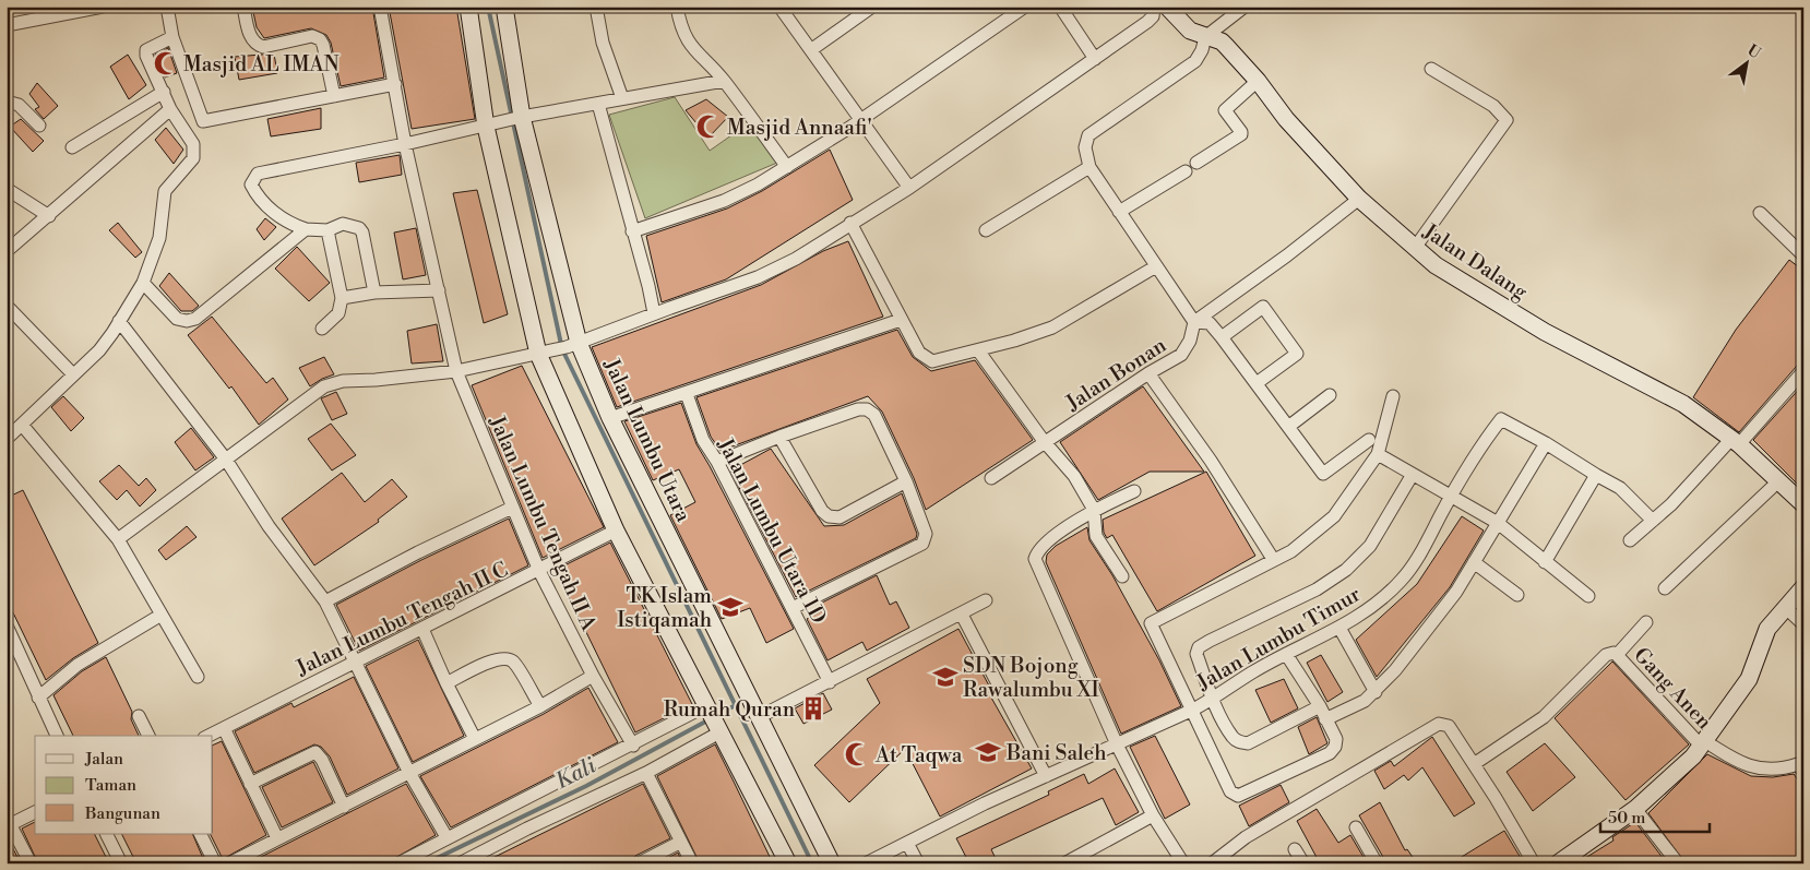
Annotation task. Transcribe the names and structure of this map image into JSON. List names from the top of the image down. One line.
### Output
{"streets":{"street":["Jalan Dalang","Jalan Bonan","Jalan Lumbu Utara","Jalan Lumbu Tengah II A","Jalan Lumbu Utara 1D","Jalan Lumbu Tengah II C","Jalan Lumbu Timur","Gang Anen"]},"crossings":[["Jalan Lumbu Tengah II A","Jalan Lumbu Tengah II C"]],"water":["Kali"],"places":{"mosque":["Masjid AL IMAN","Masjid Annaafi'","At Taqwa"],"school or university":["TK Islam Istiqamah","SDN Bojong Rawalumbu XI","Bani Saleh"],"building":["Rumah Quran"]},"legend":["Jalan","Taman","Bangunan"],"scale_bar":"50 m","north":"top right"}
